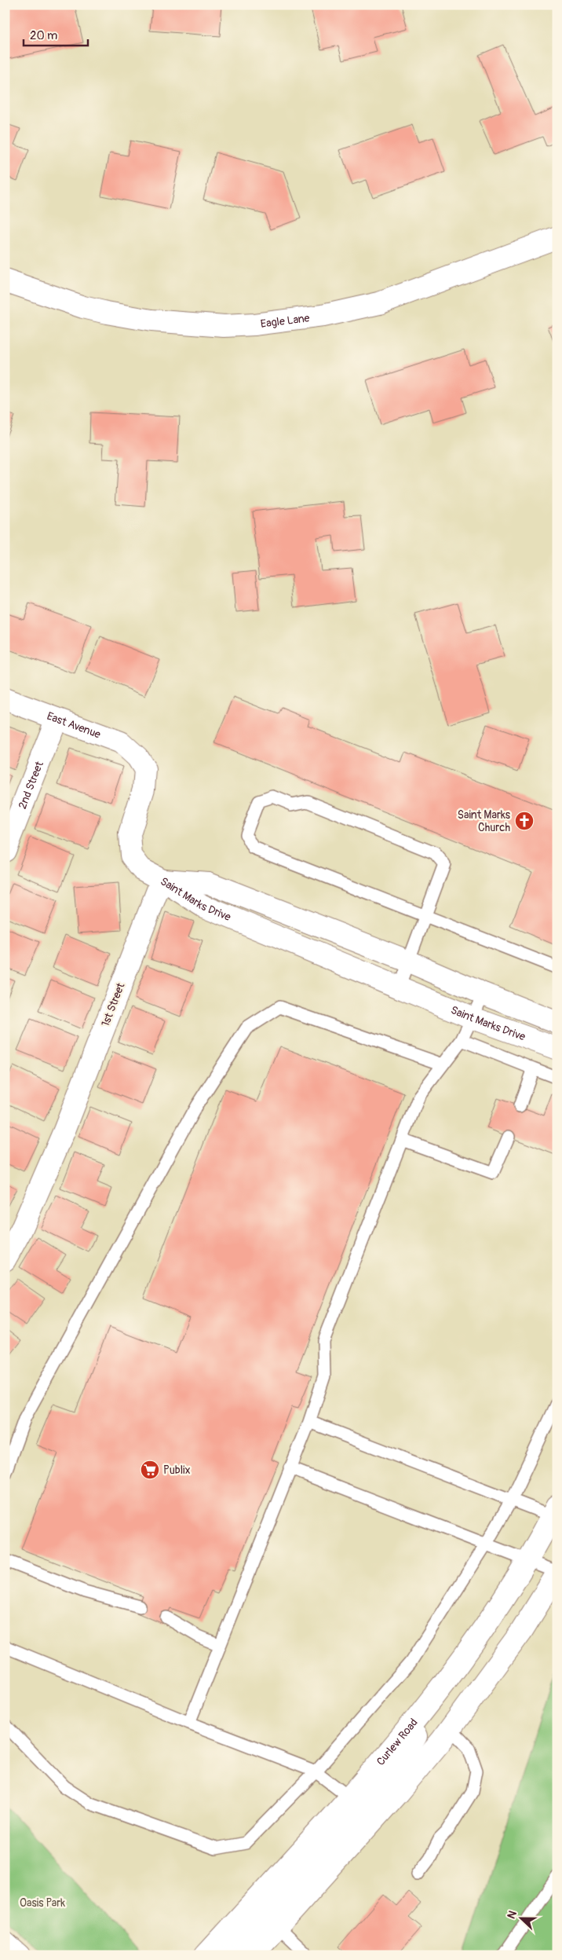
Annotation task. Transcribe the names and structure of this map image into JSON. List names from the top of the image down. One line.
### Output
{"streets":{"street":["Eagle Lane","East Avenue","2nd Street","Saint Marks Drive","1st Street","Curlew Road"]},"crossings":[["East Avenue","2nd Street"],["East Avenue","Saint Marks Drive"],["East Avenue","1st Street"],["Saint Marks Drive","1st Street"]],"parks":["Oasis Park"],"places":{"church":["Saint Marks Church"],"supermarket":["Publix"]},"scale_bar":"20 m","north":"left"}
